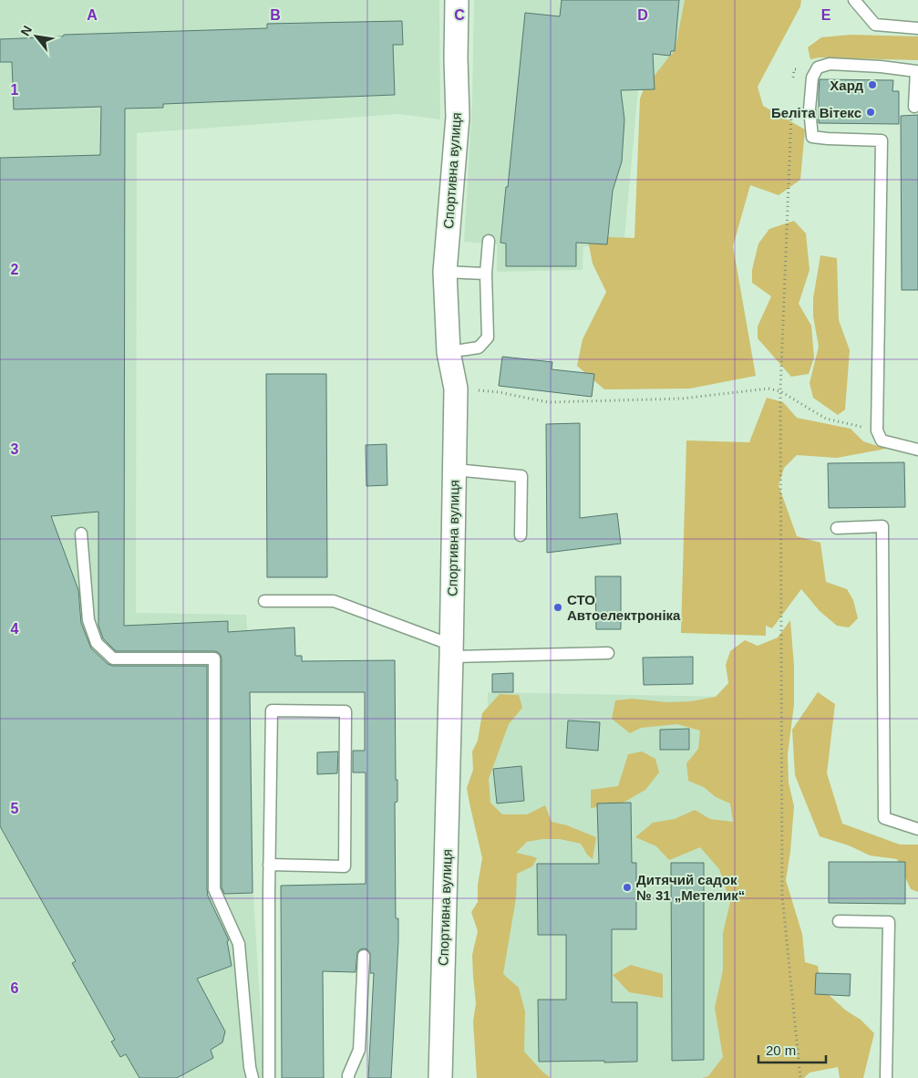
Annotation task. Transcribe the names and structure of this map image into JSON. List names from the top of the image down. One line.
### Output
{"streets":{"street":["Спортивна вулиця"]},"places":["Хард","Беліта Вітекс","СТО Автоелектроніка","Дитячий садок № 31 „Метелик“"],"scale_bar":"20 m","north":"top left","grid":{"columns":["A","B","C","D","E"],"rows":["1","2","3","4","5","6"]}}
